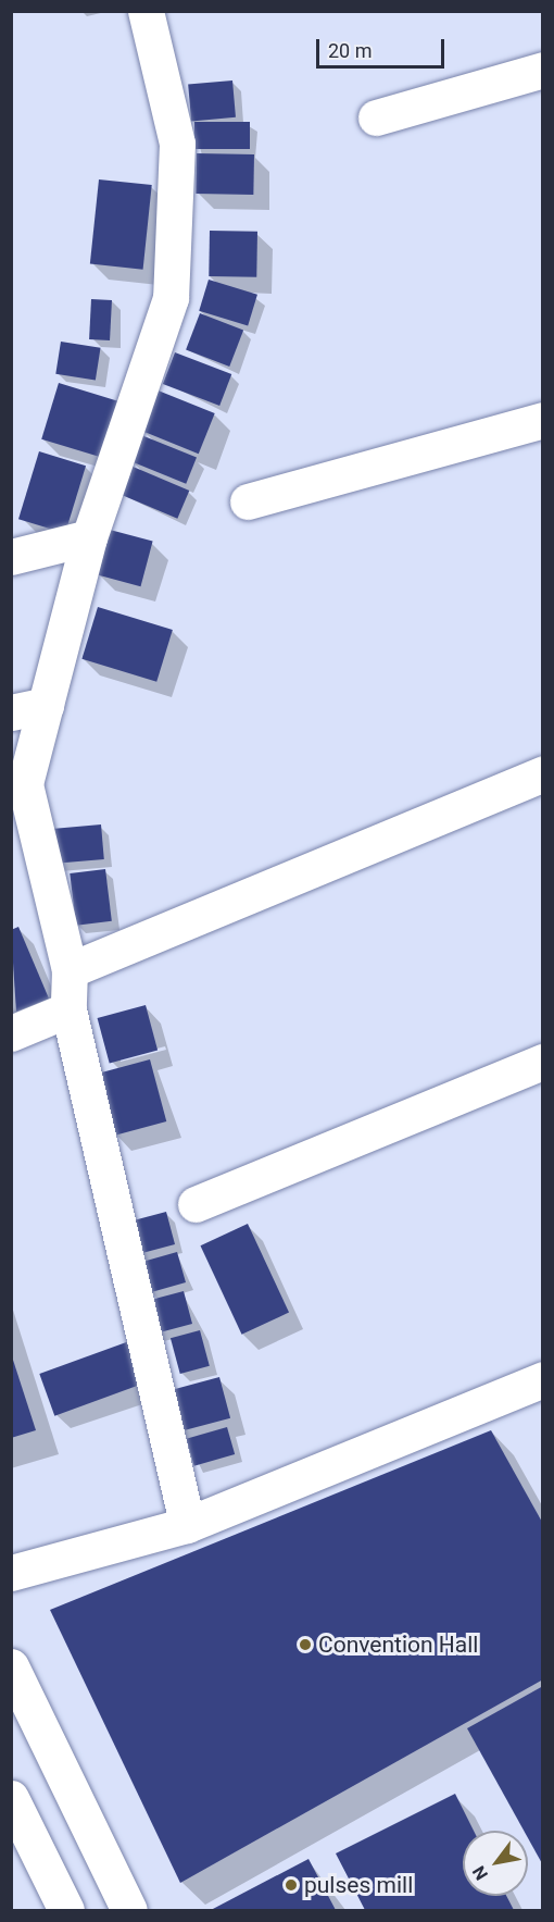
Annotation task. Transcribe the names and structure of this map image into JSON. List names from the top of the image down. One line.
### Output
{"places":["Convention Hall","pulses mill"],"scale_bar":"20 m","north":"bottom left"}
